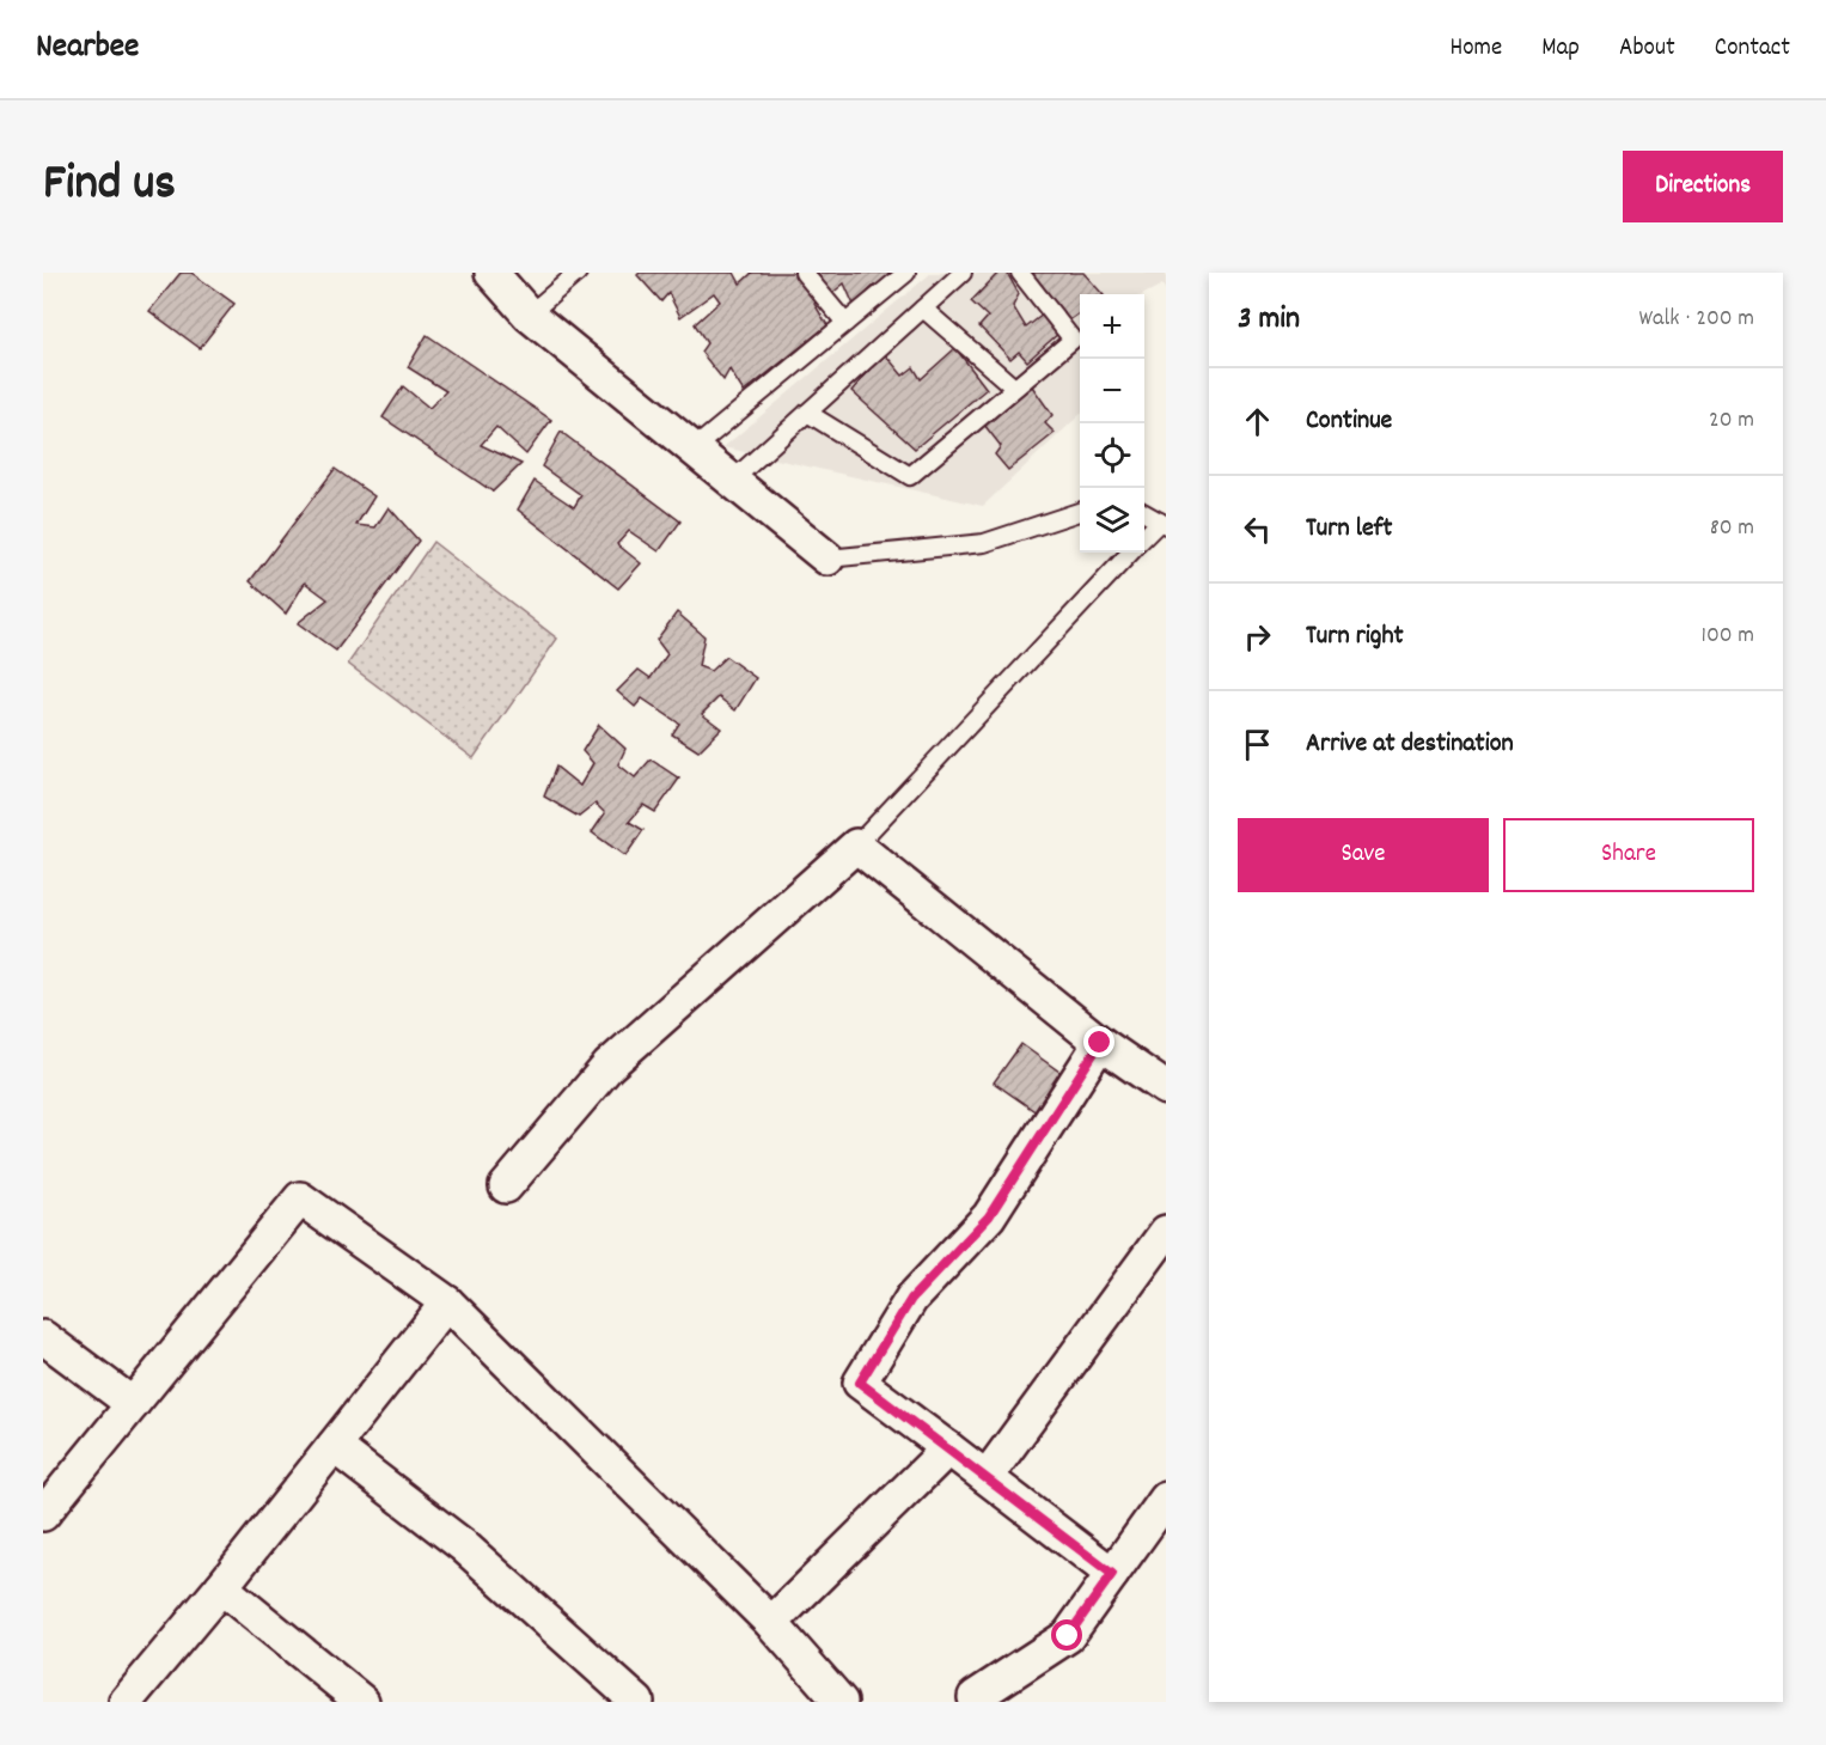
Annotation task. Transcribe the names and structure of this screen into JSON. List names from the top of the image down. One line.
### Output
{"page":{"header":"Nearbee","nav":["Home","Map","About","Contact"],"title":"Find us","buttons":["Directions",["Save","Share"]],"heading":["3 min","Walk · 200 m"],"map_buttons":["+","−"],"list":[["Continue","20 m"],["Turn left","80 m"],["Turn right","100 m"],"Arrive at destination"]}}
